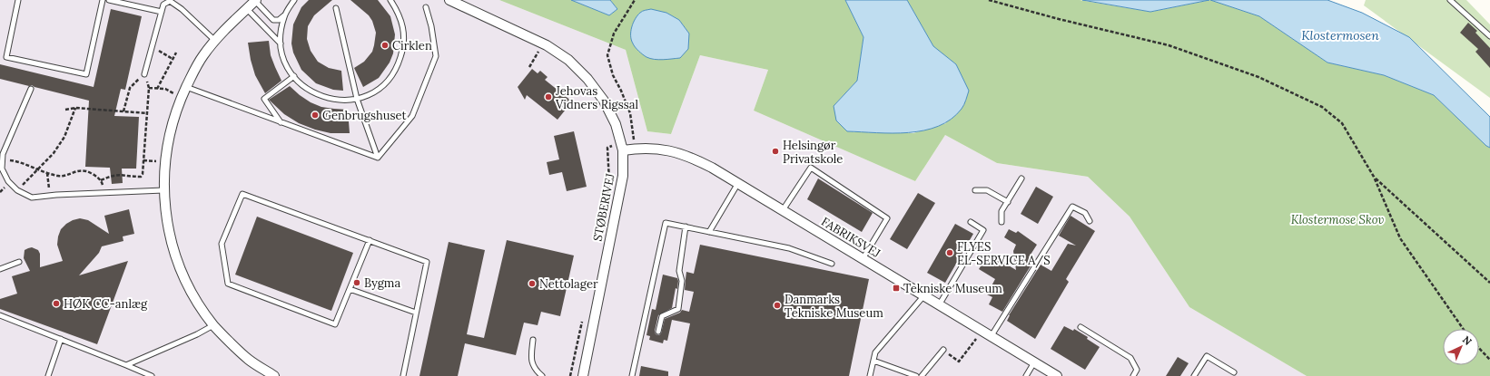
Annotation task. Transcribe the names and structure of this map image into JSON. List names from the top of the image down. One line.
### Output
{"streets":{"street":["STØBERIVEJ","FABRIKSVEJ"]},"crossings":[["STØBERIVEJ","FABRIKSVEJ"]],"water":["Klostermosen"],"parks":["Klostermose Skov"],"places":{"other":["Cirklen","Jehovas Vidners Rigssal","Genbrugshuset","Helsingør Privatskole","FLYES EL-SERVICE A/S","Bygma","Nettolager","HØK CC-anlæg","Danmarks Tekniske Museum"],"transit":["Tekniske Museum"]},"north":"top right"}
